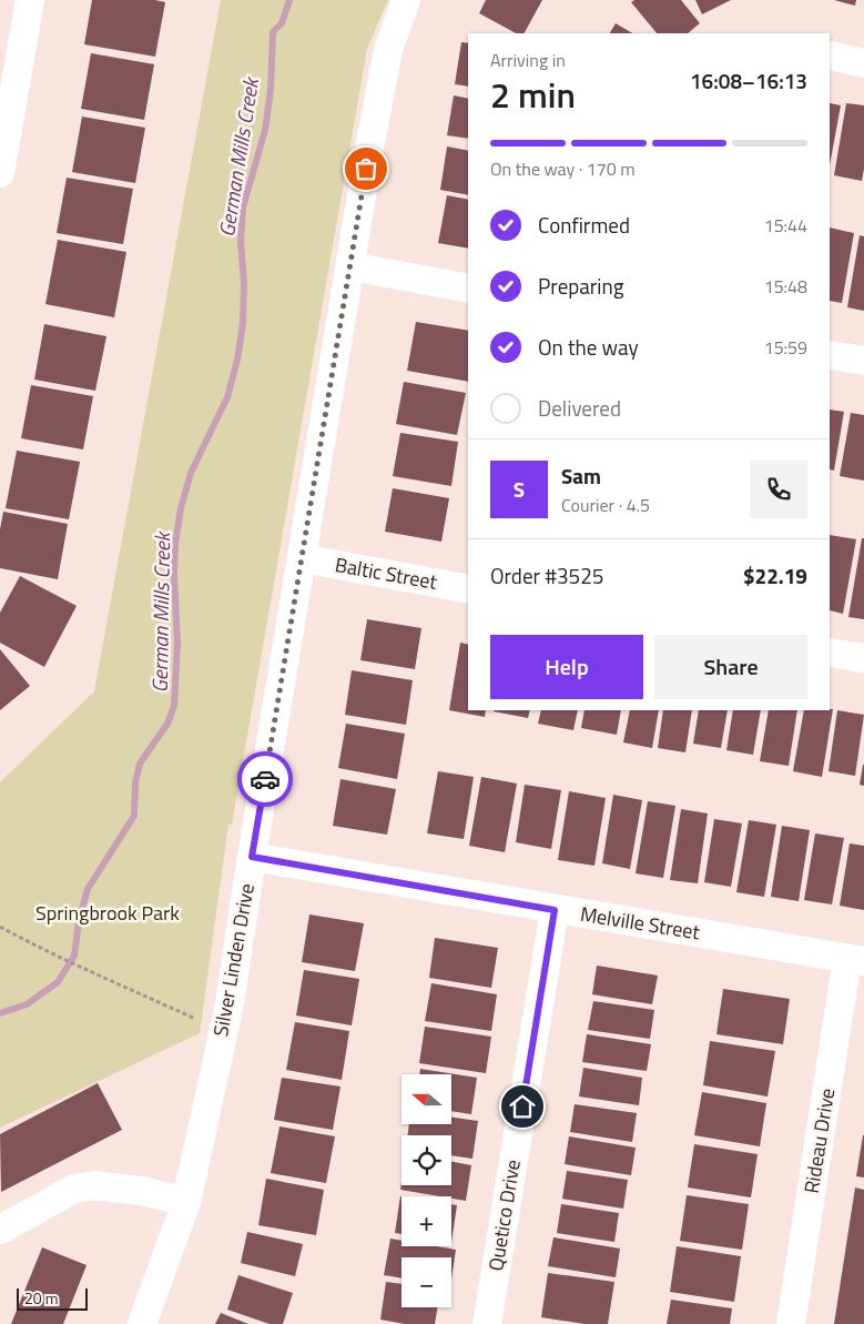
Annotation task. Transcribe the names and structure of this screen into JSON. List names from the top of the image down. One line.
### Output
{"streets":{"street":["Baltic Street","Melville Street","Silver Linden Drive","Rideau Drive","Quetico Drive"]},"crossings":[["Baltic Street","Silver Linden Drive"],["Melville Street","Silver Linden Drive"],["Melville Street","Rideau Drive"],["Melville Street","Quetico Drive"]],"water":["German Mills Creek"],"parks":["Springbrook Park"],"scale_bar":"20 m","north":"left","page":{"heading":["2 min","Arriving in","16:08–16:13"],"panel":["Sam","Courier · 4.5","Order #3525","$22.19"],"bar":"On the way · 170 m","list":[["Confirmed","15:44"],["Preparing","15:48"],["On the way","15:59"],"Delivered"],"round":"S","buttons":["Help","Share"],"map_buttons":["+","−"],"scale":"20 m"}}
